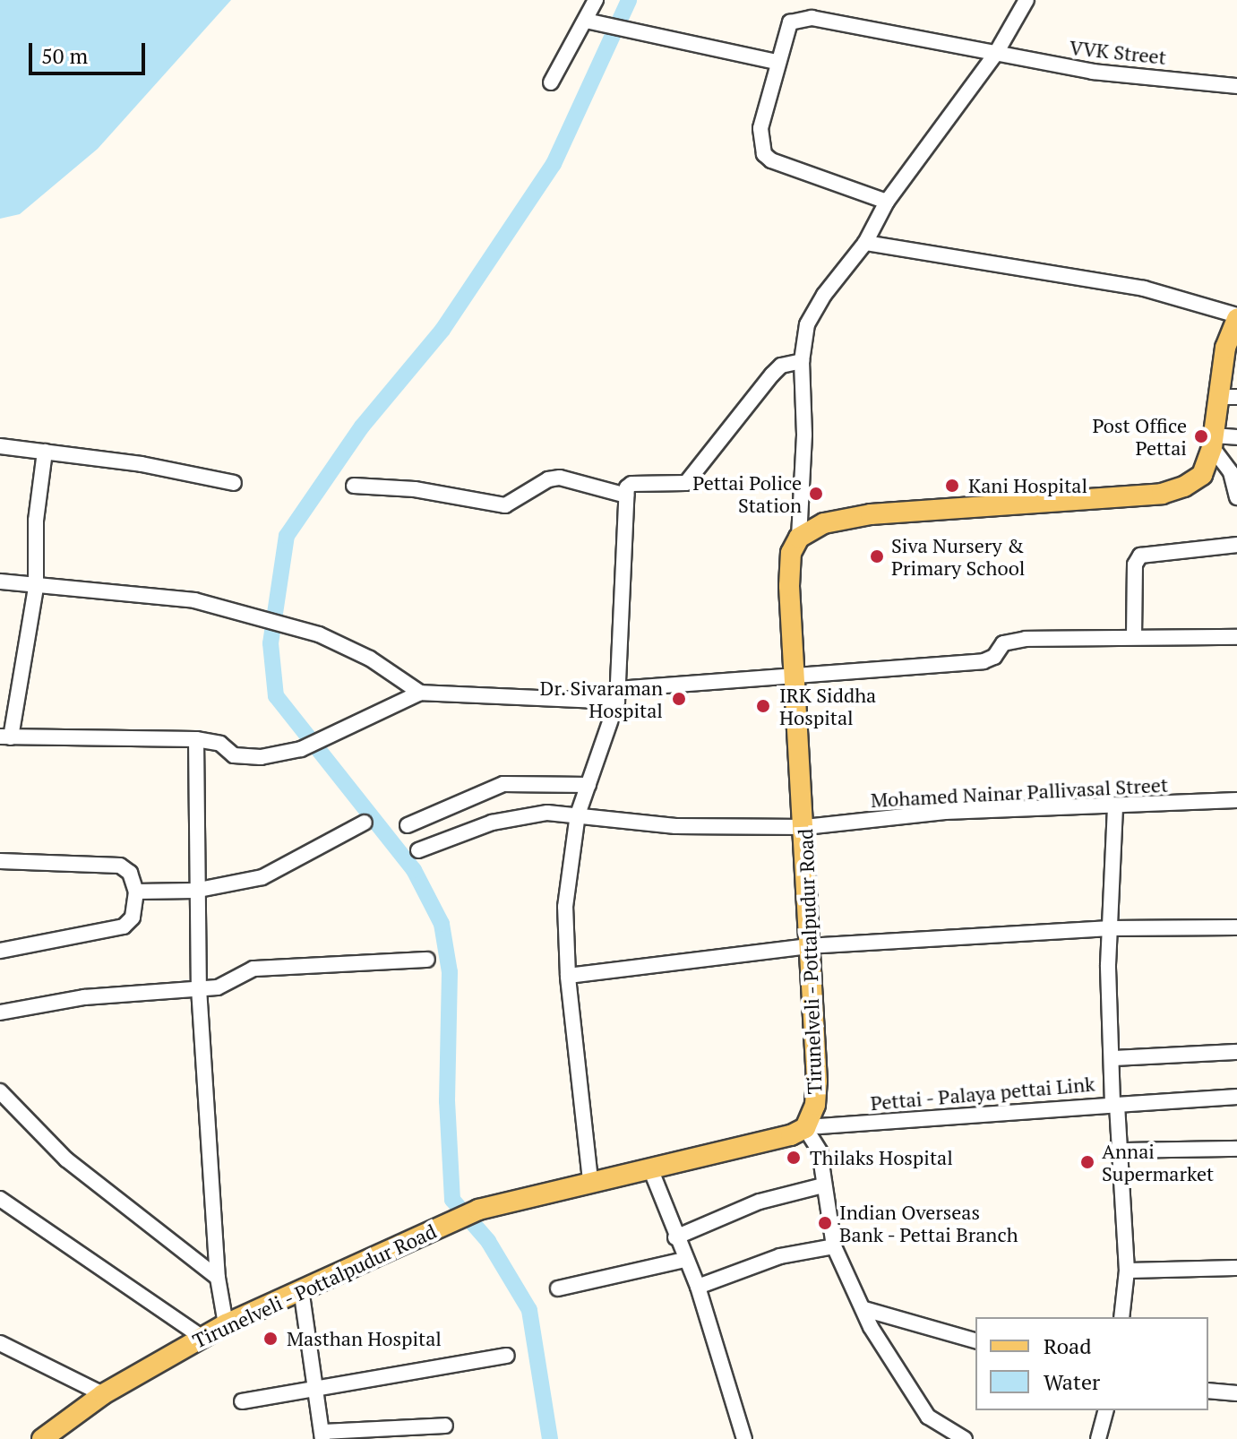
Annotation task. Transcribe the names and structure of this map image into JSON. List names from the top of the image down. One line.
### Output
{"streets":{"main road":["Tirunelveli - Pottalpudur Road"],"street":["VVK Street","Mohamed Nainar Pallivasal Street","Pettai - Palaya pettai Link"]},"crossings":[["Mohamed Nainar Pallivasal Street","Tirunelveli - Pottalpudur Road"],["Tirunelveli - Pottalpudur Road","Pettai - Palaya pettai Link"]],"places":["Post Office Pettai","Kani Hospital","Pettai Police Station","Siva Nursery & Primary School","Dr. Sivaraman Hospital","IRK Siddha Hospital","Thilaks Hospital","Annai Supermarket","Indian Overseas Bank - Pettai Branch","Masthan Hospital"],"legend":["Road","Water"],"scale_bar":"50 m"}
